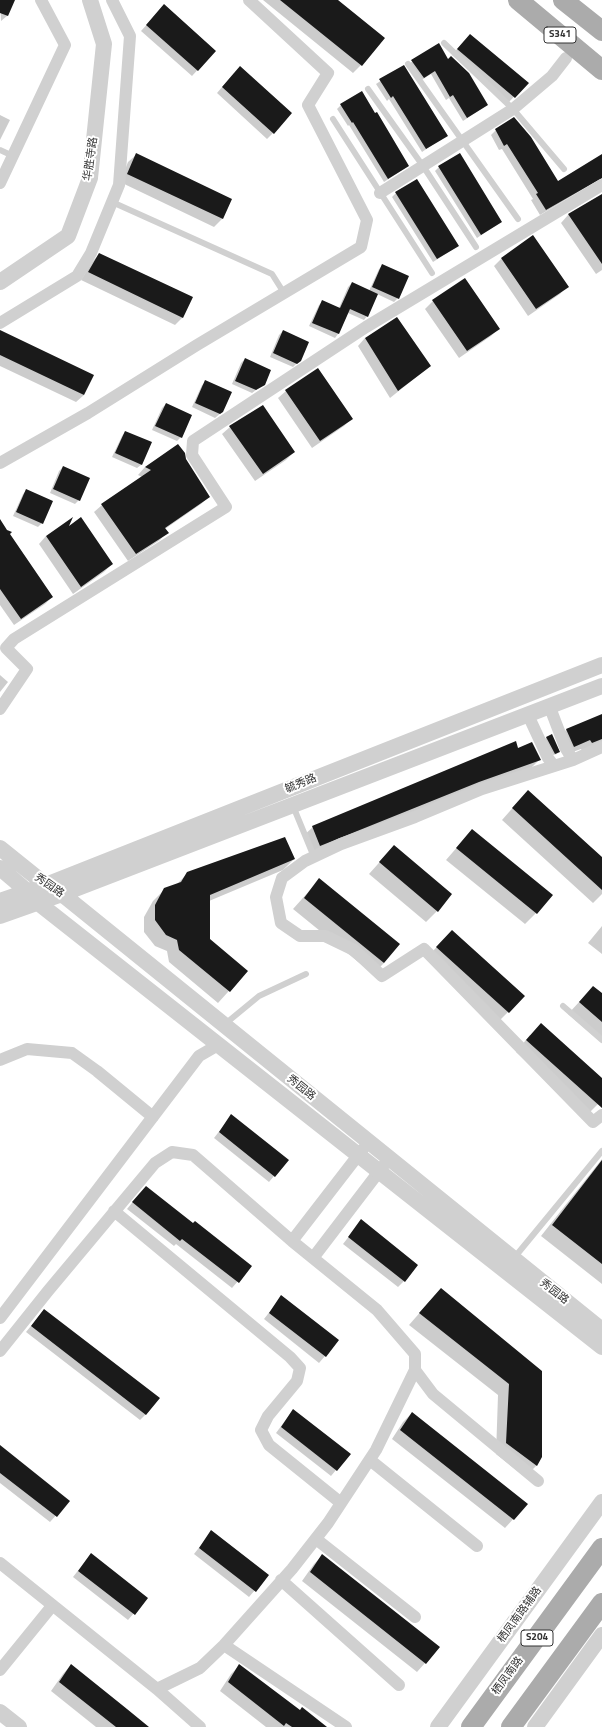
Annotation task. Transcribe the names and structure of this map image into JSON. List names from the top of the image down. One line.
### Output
{"streets":{"main road":["S341","S204","栖凤南路"],"street":["华胜寺路","毓秀路","秀园路","栖凤南路辅路"]},"crossings":[["毓秀路","秀园路"]]}
